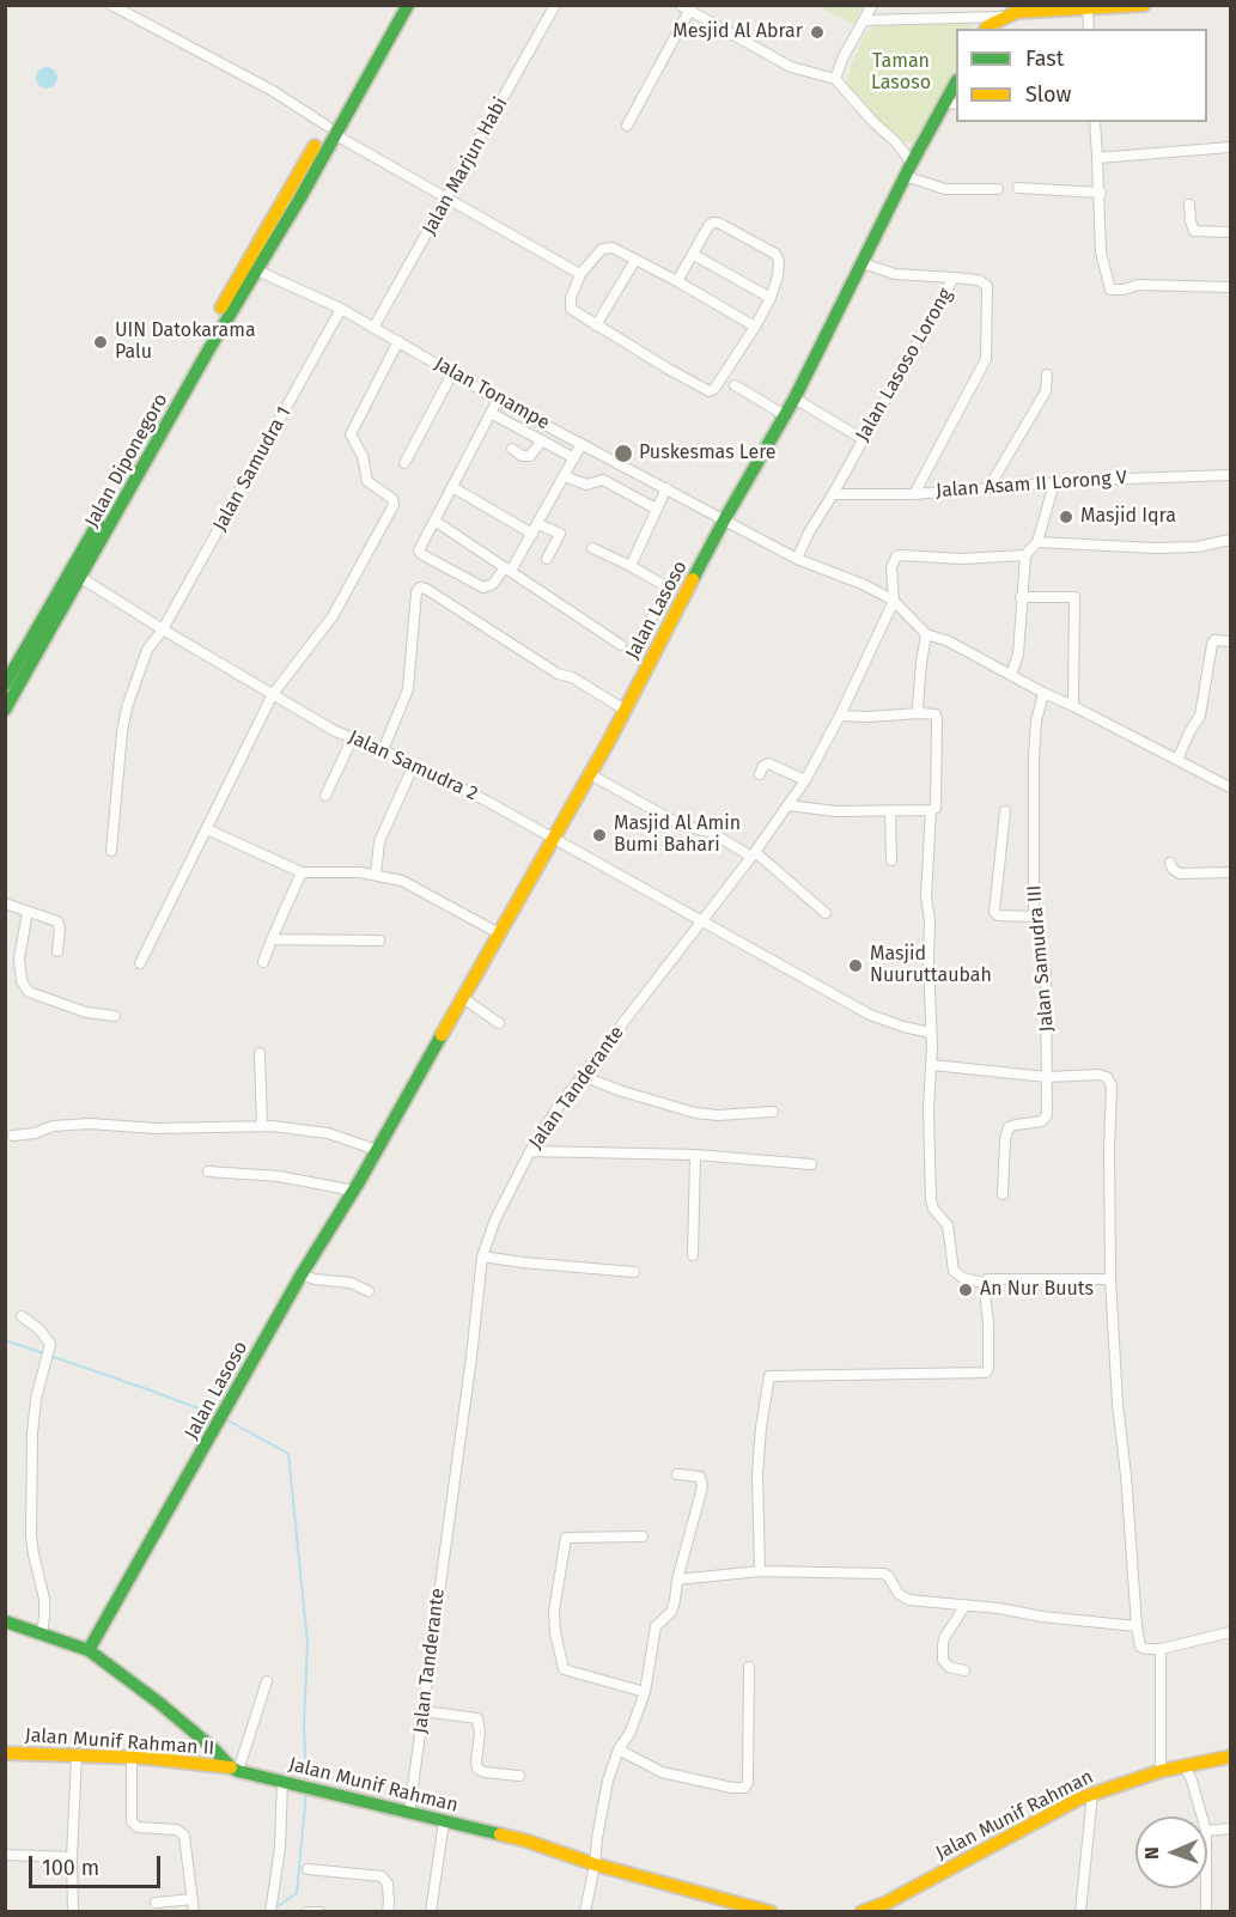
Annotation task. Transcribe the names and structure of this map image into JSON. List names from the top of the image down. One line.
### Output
{"streets":{"main road":["Jalan Diponegoro","Jalan Lasoso","Jalan Munif Rahman II","Jalan Munif Rahman"],"street":["Jalan Marjun Habi","Jalan Lasoso Lorong","Jalan Tonampe","Jalan Samudra 1","Jalan Asam II Lorong V","Jalan Samudra 2","Jalan Samudra III","Jalan Tanderante"]},"crossings":[["Jalan Marjun Habi","Jalan Tonampe"],["Jalan Lasoso Lorong","Jalan Tonampe"],["Jalan Lasoso Lorong","Jalan Asam II Lorong V"],["Jalan Lasoso Lorong","Jalan Lasoso"],["Jalan Tonampe","Jalan Diponegoro"],["Jalan Tonampe","Jalan Samudra 1"],["Jalan Tonampe","Jalan Lasoso"],["Jalan Tonampe","Jalan Tanderante"],["Jalan Diponegoro","Jalan Samudra 2"],["Jalan Samudra 1","Jalan Samudra 2"],["Jalan Lasoso","Jalan Samudra 2"],["Jalan Tanderante","Jalan Munif Rahman"],["Jalan Munif Rahman II","Jalan Munif Rahman"]],"parks":["Taman Lasoso"],"places":["Mesjid Al Abrar","UIN Datokarama Palu","Puskesmas Lere","Masjid Iqra","Masjid Al Amin Bumi Bahari","Masjid Nuuruttaubah","An Nur Buuts"],"legend":["Fast","Slow"],"scale_bar":"100 m","north":"left"}
